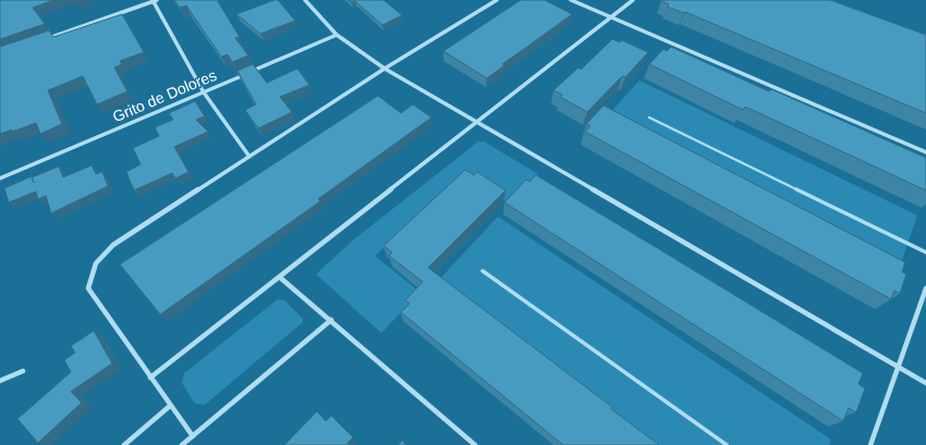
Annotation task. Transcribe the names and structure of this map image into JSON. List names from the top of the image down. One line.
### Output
{"streets":{"street":["Grito de Dolores"]}}
